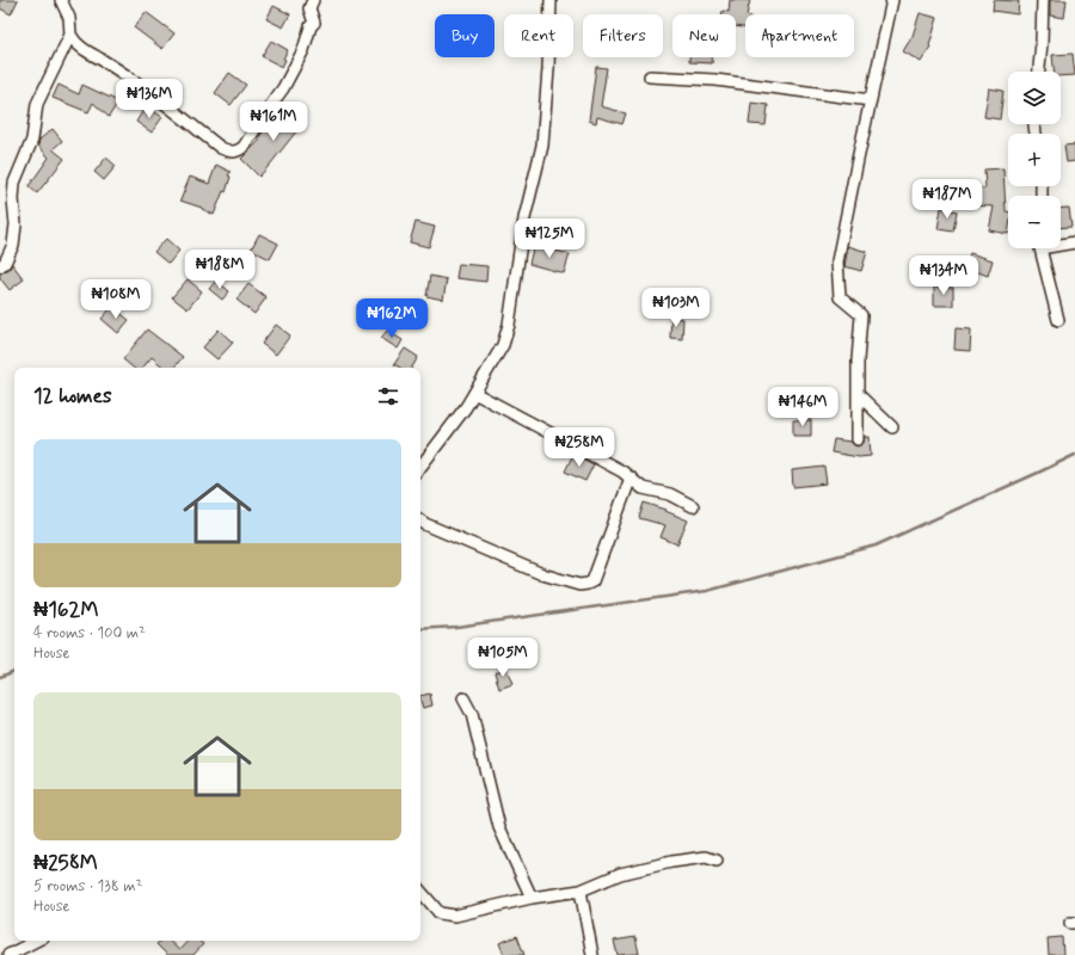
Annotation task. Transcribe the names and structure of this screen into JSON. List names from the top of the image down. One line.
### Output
{"page":{"chip":["Buy","Rent","Filters","New","Apartment"],"map_buttons":["+","−"],"price":["₦136M","₦161M","₦187M","₦125M","₦188M","₦134M","₦108M","₦103M","₦162M","₦146M","₦258M","₦105M"],"heading":"12 homes","list":[{"name":"₦162M","note":"4 rooms · 100 m² · House"},{"name":"₦258M","note":"5 rooms · 138 m² · House"}]}}
